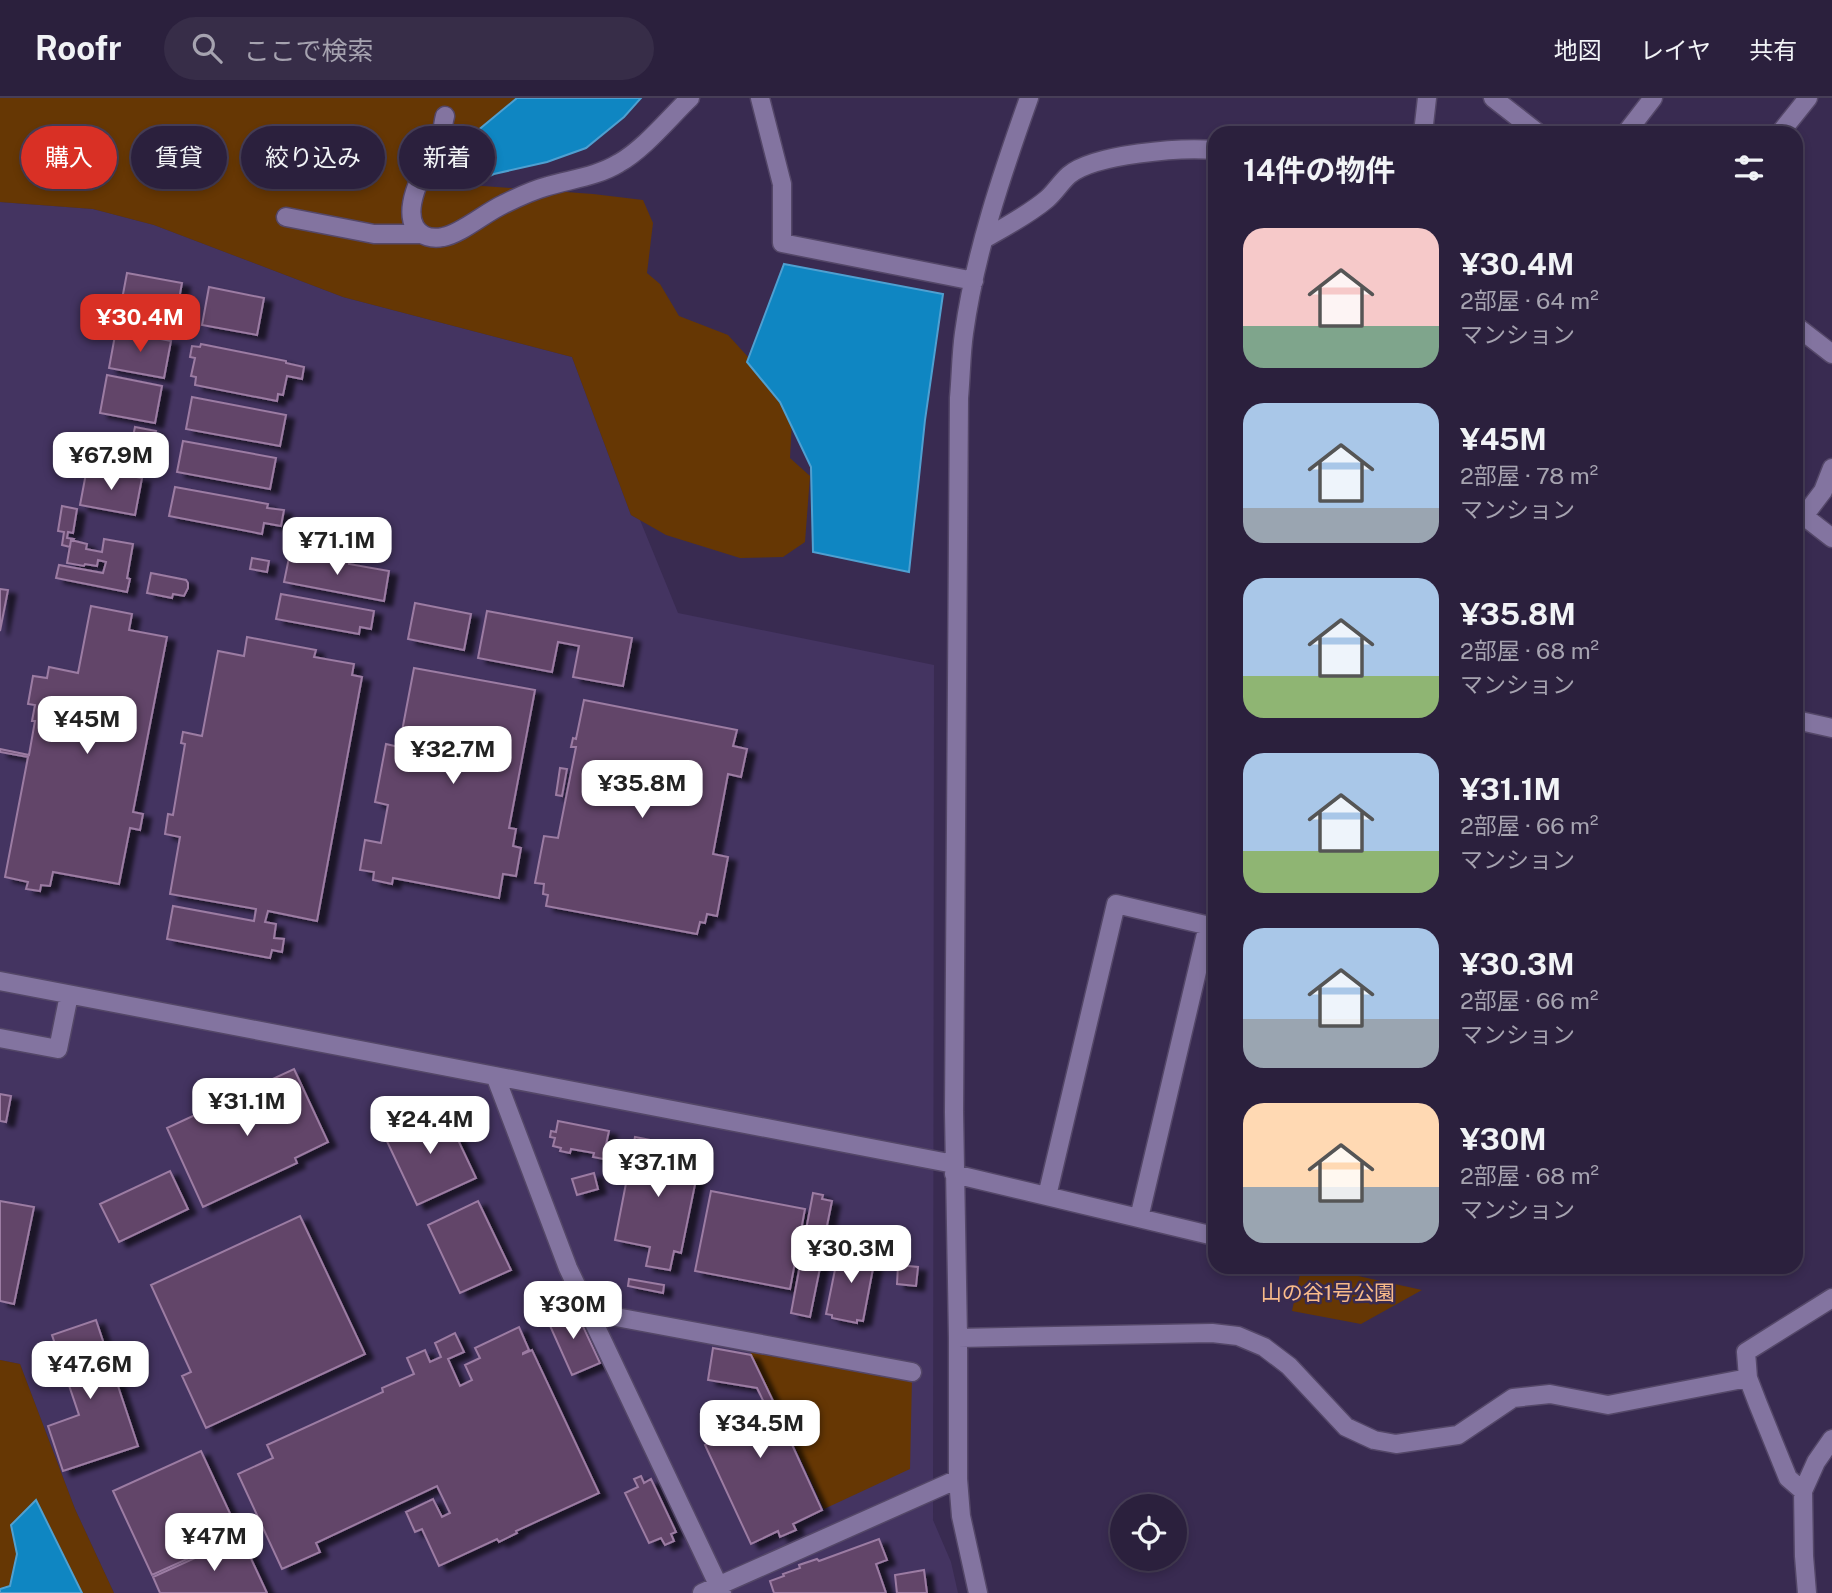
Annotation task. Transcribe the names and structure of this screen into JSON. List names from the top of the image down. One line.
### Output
{"parks":["山の谷1号公園"],"page":{"header":"Roofr","search":"ここで検索","nav":["地図","レイヤ","共有"],"chip":["購入","賃貸","絞り込み","新着"],"heading":"14件の物件","list":[{"name":"¥30.4M","note":"2部屋 · 64 m² · マンション"},{"name":"¥45M","note":"2部屋 · 78 m² · マンション"},{"name":"¥35.8M","note":"2部屋 · 68 m² · マンション"},{"name":"¥31.1M","note":"2部屋 · 66 m² · マンション"},{"name":"¥30.3M","note":"2部屋 · 66 m² · マンション"},{"name":"¥30M","note":"2部屋 · 68 m² · マンション"}],"price":["¥30.4M","¥67.9M","¥71.1M","¥45M","¥32.7M","¥35.8M","¥31.1M","¥24.4M","¥37.1M","¥30.3M","¥30M","¥47.6M","¥34.5M","¥47M"]}}
